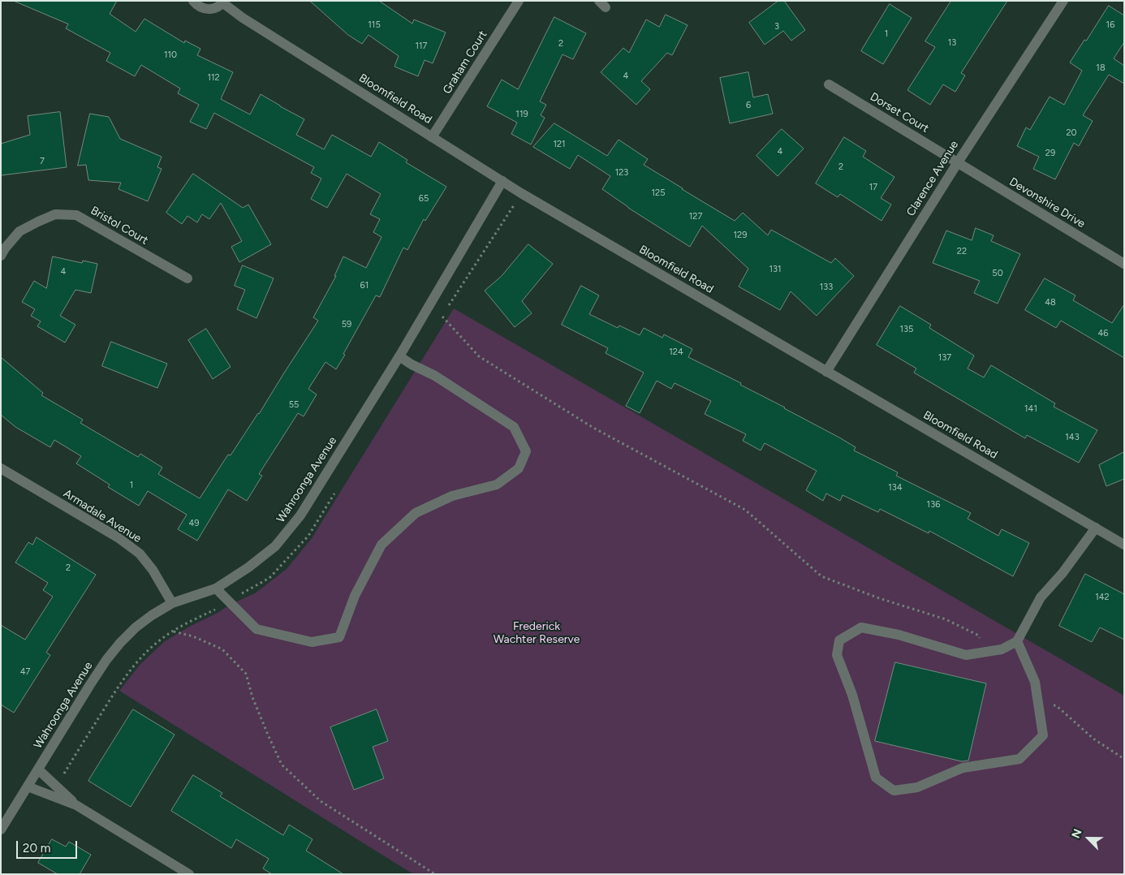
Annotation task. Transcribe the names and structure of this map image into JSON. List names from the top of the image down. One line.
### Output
{"streets":{"street":["Graham Court","Bloomfield Road","Dorset Court","Clarence Avenue","Devonshire Drive","Bristol Court","Wahroonga Avenue","Armadale Avenue"]},"crossings":[["Graham Court","Bloomfield Road"],["Bloomfield Road","Clarence Avenue"],["Bloomfield Road","Wahroonga Avenue"],["Dorset Court","Clarence Avenue"],["Dorset Court","Devonshire Drive"],["Clarence Avenue","Devonshire Drive"],["Wahroonga Avenue","Armadale Avenue"]],"parks":["Frederick Wachter Reserve"],"house_numbers":["115","16","3","1","13","2","117","110","18","4","112","6","119","20","121","4","29","7","2","123","17","125","65","127","129","22","131","4","50","61","133","48","59","135","46","124","137","55","141","143","1","134","136","49","2","142","47"],"scale_bar":"20 m","north":"top left"}
